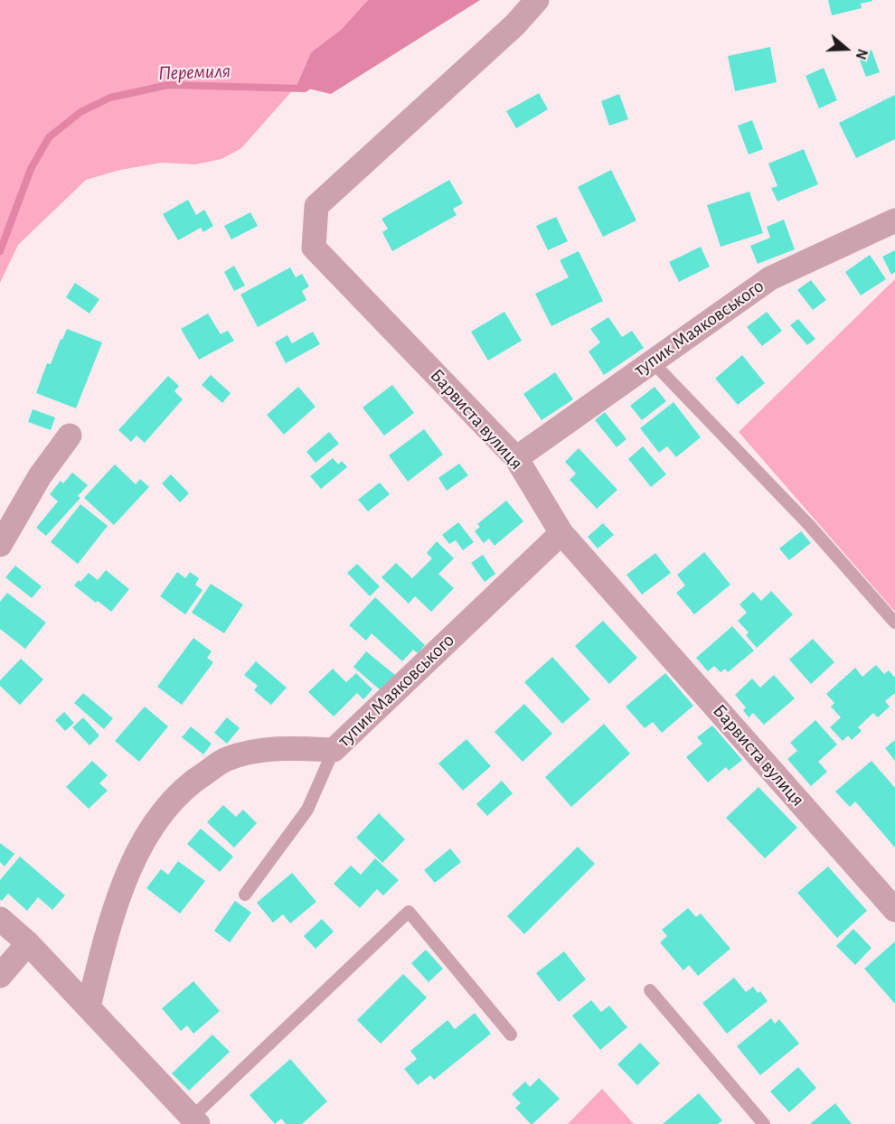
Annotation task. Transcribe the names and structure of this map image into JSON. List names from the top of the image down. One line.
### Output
{"streets":{"street":["тупик Маяковського","Барвиста вулиця"]},"crossings":[["тупик Маяковського","Барвиста вулиця"]],"water":["Перемиля"],"north":"right"}
